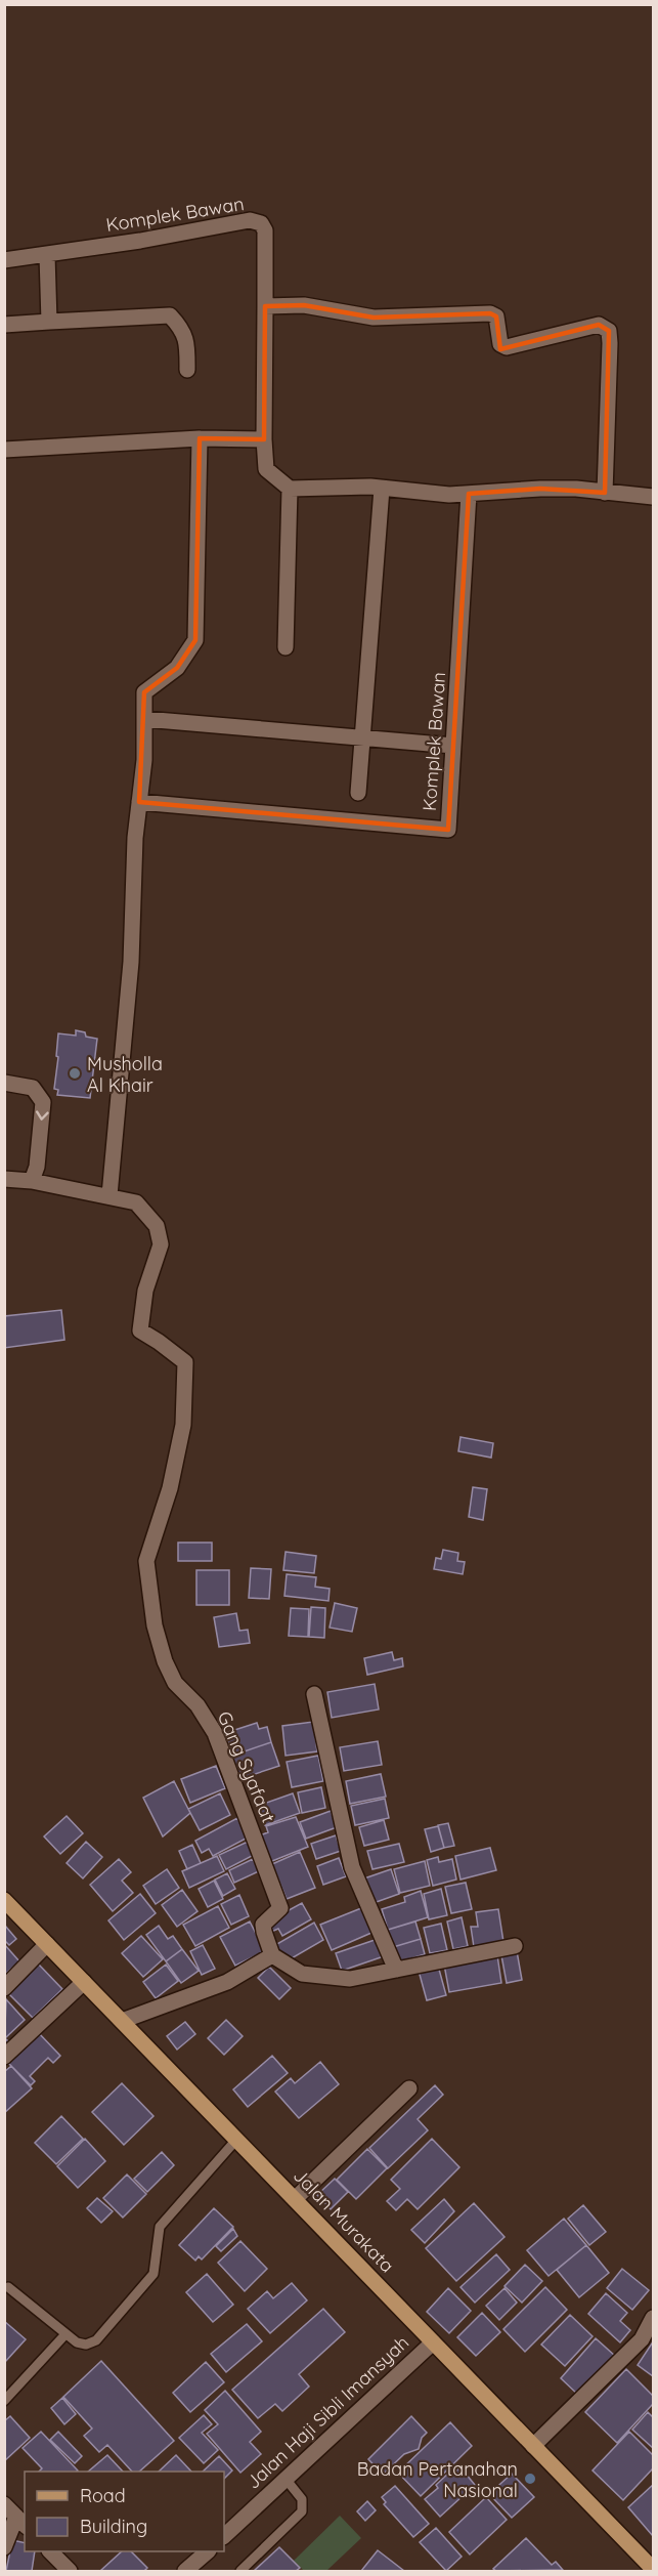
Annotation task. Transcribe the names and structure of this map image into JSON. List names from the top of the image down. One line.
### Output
{"streets":{"main road":["Jalan Murakata"],"street":["Komplek Bawan","Gang Syafaat","Jalan Haji Sibli Imansyah"]},"crossings":[["Jalan Murakata","Jalan Haji Sibli Imansyah"]],"places":["Musholla Al Khair","Badan Pertanahan Nasional"],"legend":["Road","Building"]}
